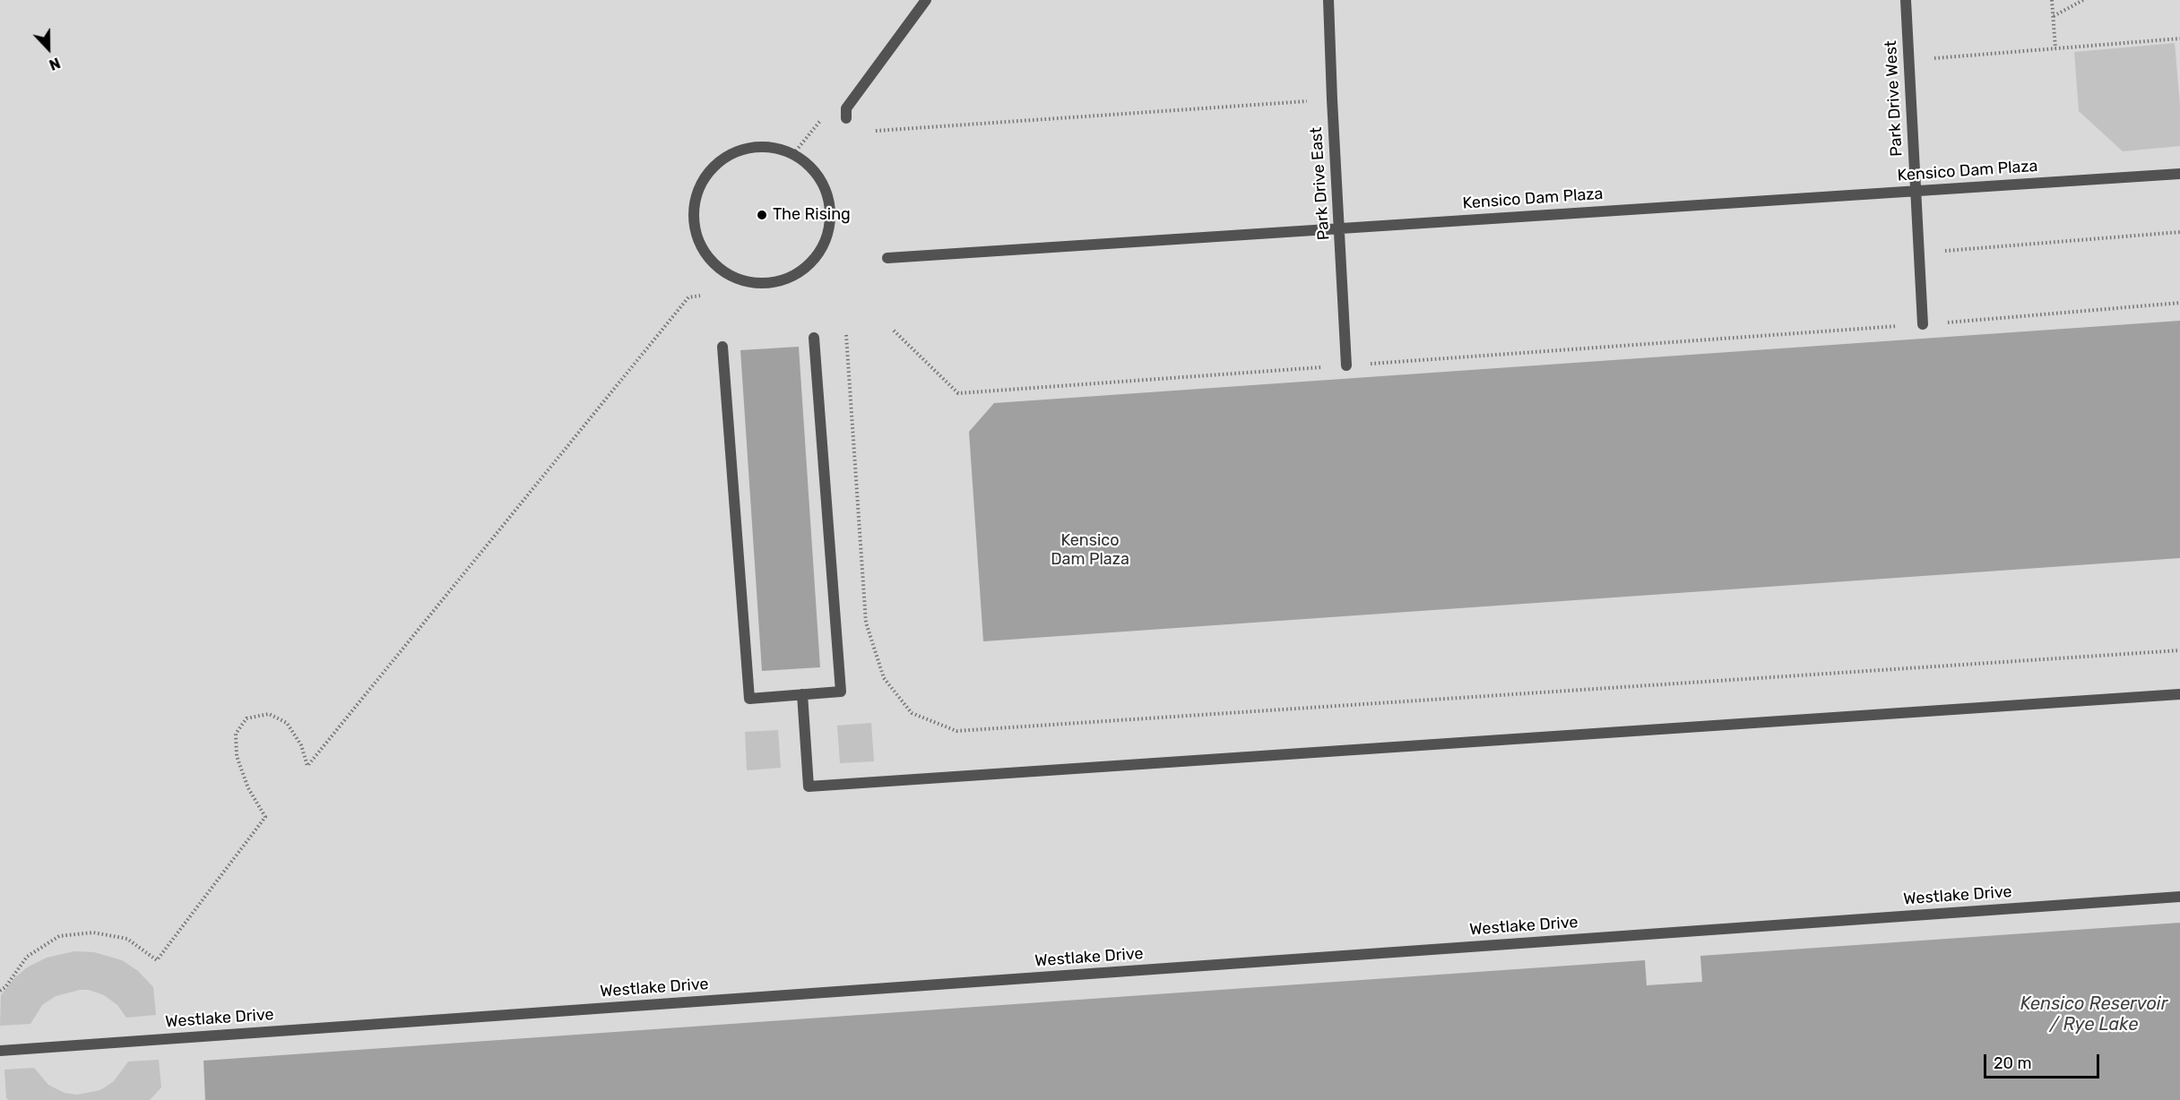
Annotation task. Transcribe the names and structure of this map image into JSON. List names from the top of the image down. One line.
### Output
{"streets":{"street":["Park Drive West","Kensico Dam Plaza","Park Drive East","Westlake Drive"]},"crossings":[["Park Drive West","Kensico Dam Plaza"],["Kensico Dam Plaza","Park Drive East"]],"water":["Kensico Reservoir / Rye Lake"],"parks":["Kensico Dam Plaza"],"places":["The Rising"],"scale_bar":"20 m","north":"bottom"}
